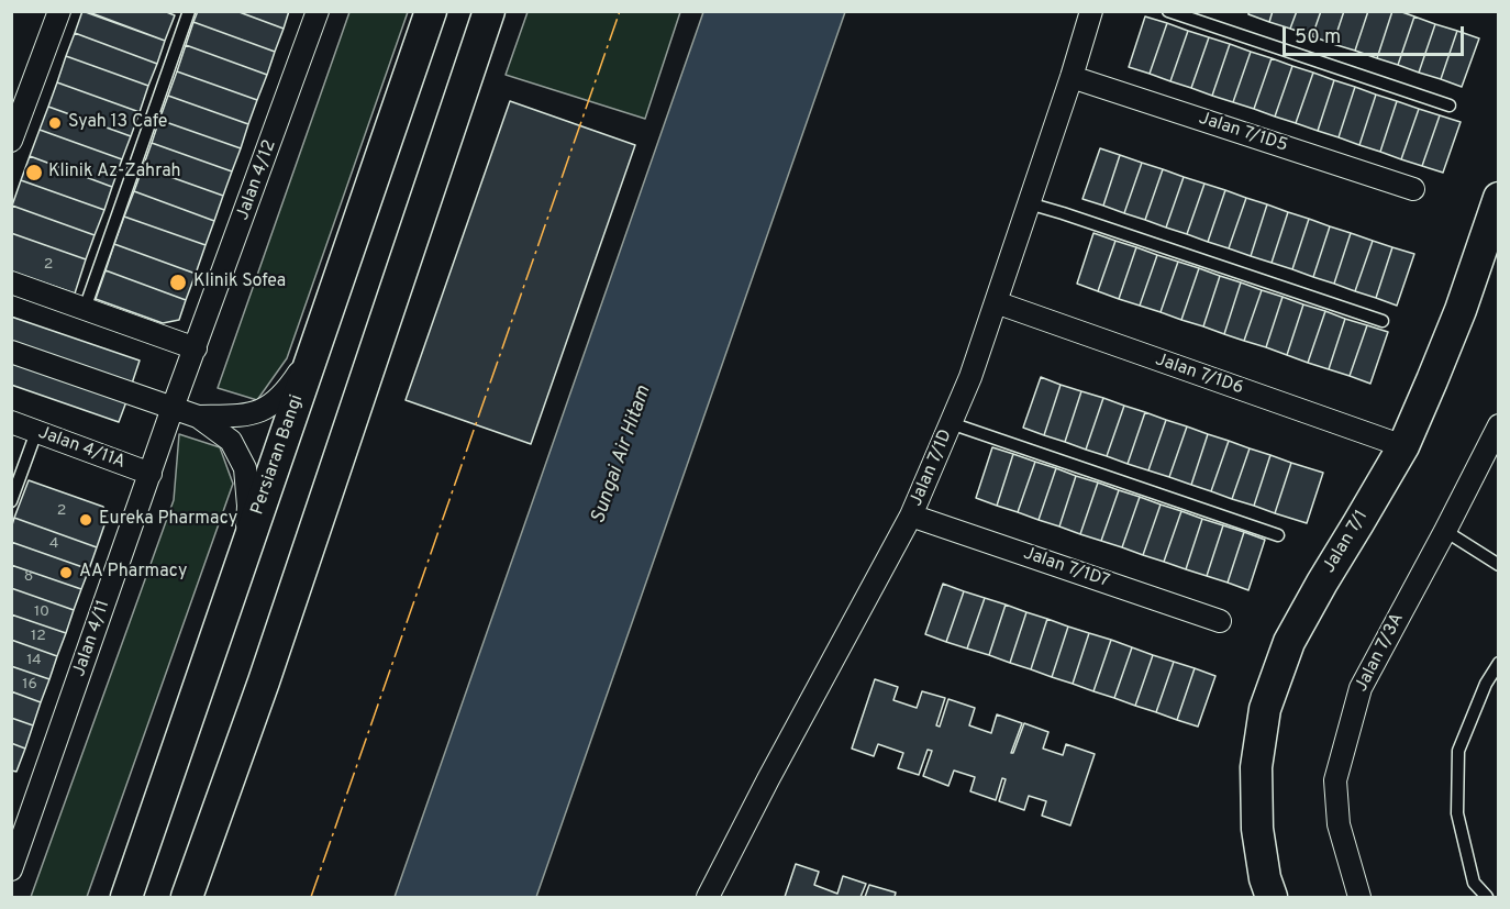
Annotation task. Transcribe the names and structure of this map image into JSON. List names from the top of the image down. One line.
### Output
{"streets":{"main road":["Persiaran Bangi","Jalan 7/1"],"street":["Jalan 7/1D5","Jalan 4/12","Jalan 7/1D6","Jalan 4/11A","Jalan 7/1D","Jalan 7/1D7","Jalan 4/11","Jalan 7/3A"]},"crossings":[["Jalan 7/1D5","Jalan 7/1D"],["Jalan 4/12","Jalan 4/11"],["Jalan 7/1D6","Jalan 7/1D"],["Jalan 7/1D6","Jalan 7/1"],["Jalan 4/11A","Jalan 4/11"],["Jalan 7/1D","Jalan 7/1D7"]],"water":["Sungai Air Hitam"],"places":["Syah 13 Cafe","Klinik Az-Zahrah","Klinik Sofea","Eureka Pharmacy","AA Pharmacy"],"house_numbers":["2","2","4","8","10","12","14","16"],"scale_bar":"50 m"}
